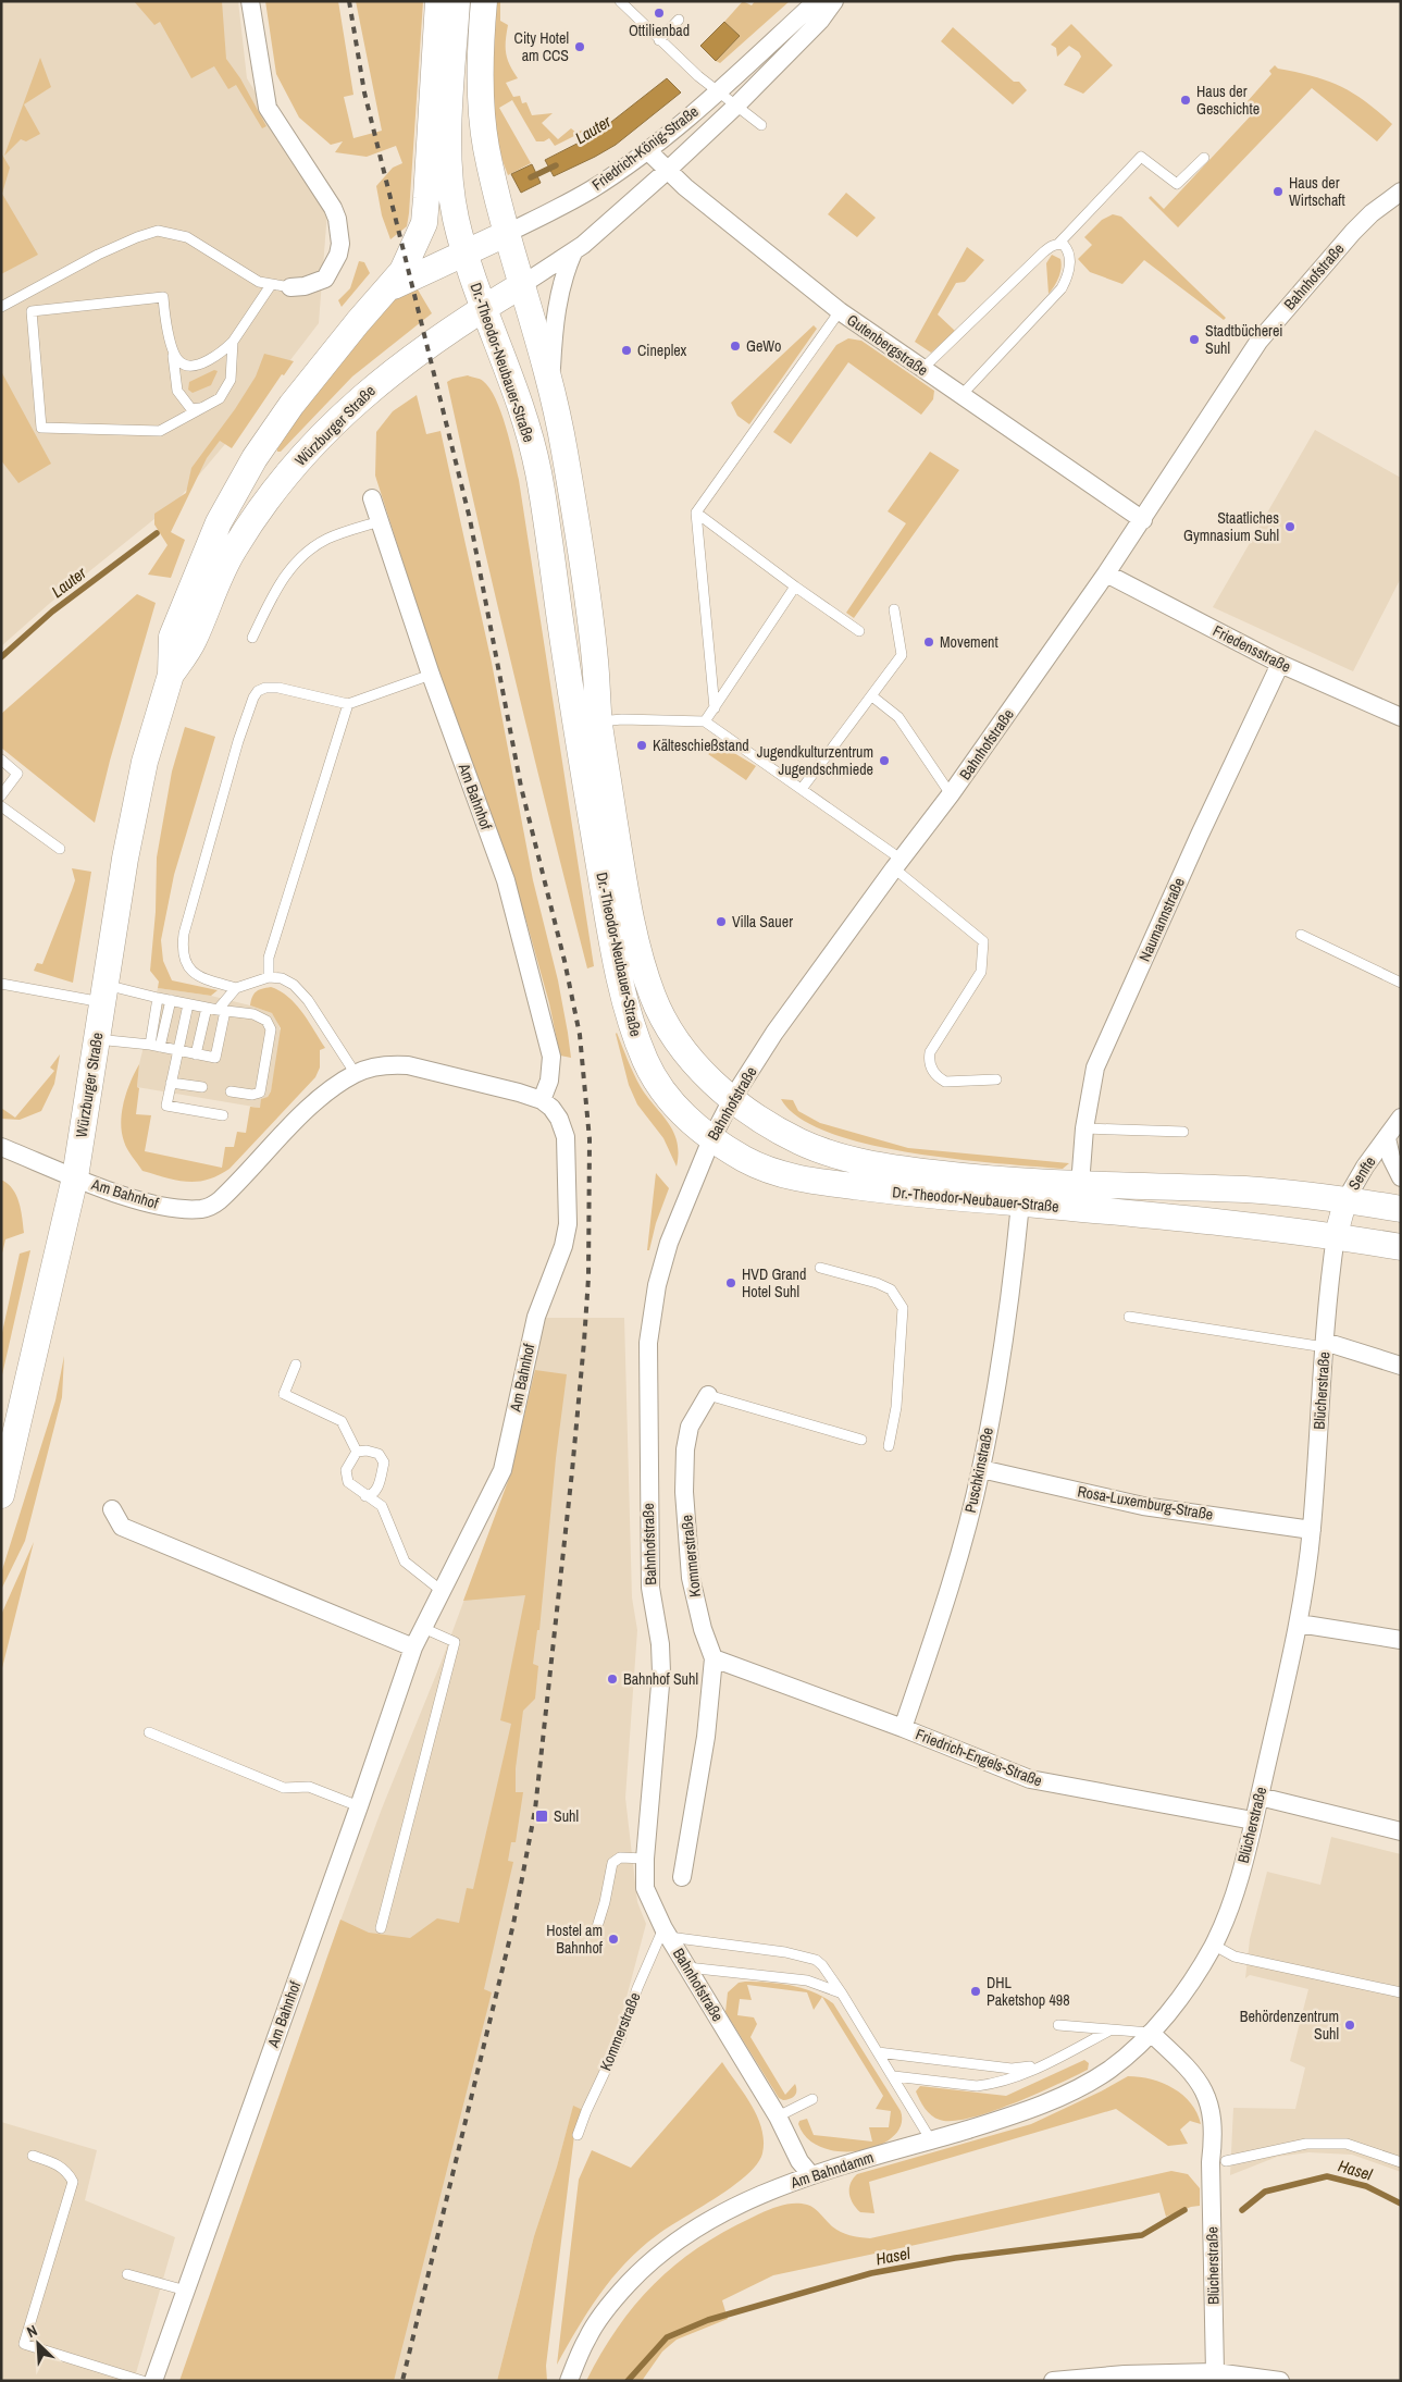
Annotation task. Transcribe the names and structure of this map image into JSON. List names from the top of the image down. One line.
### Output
{"streets":{"main road":["Dr.-Theodor-Neubauer-Straße","Würzburger Straße"],"street":["Friedrich-König-Straße","Bahnhofstraße","Gutenbergstraße","Friedensstraße","Am Bahnhof","Naumannstraße","Senfte","Blücherstraße","Puschkinstraße","Rosa-Luxemburg-Straße","Kommerstraße","Friedrich-Engels-Straße","Am Bahndamm"]},"crossings":[["Friedrich-König-Straße","Gutenbergstraße"],["Friedrich-König-Straße","Dr.-Theodor-Neubauer-Straße"],["Friedrich-König-Straße","Würzburger Straße"],["Bahnhofstraße","Gutenbergstraße"],["Bahnhofstraße","Dr.-Theodor-Neubauer-Straße"],["Bahnhofstraße","Friedensstraße"],["Bahnhofstraße","Kommerstraße"],["Bahnhofstraße","Am Bahndamm"],["Dr.-Theodor-Neubauer-Straße","Würzburger Straße"],["Dr.-Theodor-Neubauer-Straße","Naumannstraße"],["Dr.-Theodor-Neubauer-Straße","Senfte"],["Dr.-Theodor-Neubauer-Straße","Blücherstraße"],["Dr.-Theodor-Neubauer-Straße","Puschkinstraße"],["Würzburger Straße","Am Bahnhof"],["Friedensstraße","Naumannstraße"],["Senfte","Blücherstraße"],["Blücherstraße","Rosa-Luxemburg-Straße"],["Blücherstraße","Friedrich-Engels-Straße"],["Blücherstraße","Am Bahndamm"],["Puschkinstraße","Rosa-Luxemburg-Straße"],["Puschkinstraße","Friedrich-Engels-Straße"],["Kommerstraße","Friedrich-Engels-Straße"]],"water":["Lauter","Hasel"],"places":{"other":["Ottilienbad","City Hotel am CCS","Haus der Geschichte","Haus der Wirtschaft","Stadtbücherei Suhl","GeWo","Cineplex","Staatliches Gymnasium Suhl","Movement","Kälteschießstand","Jugendkulturzentrum Jugendschmiede","Villa Sauer","HVD Grand Hotel Suhl","Bahnhof Suhl","Hostel am Bahnhof","DHL Paketshop 498","Behördenzentrum Suhl"],"transit":["Suhl"]},"north":"top left"}
